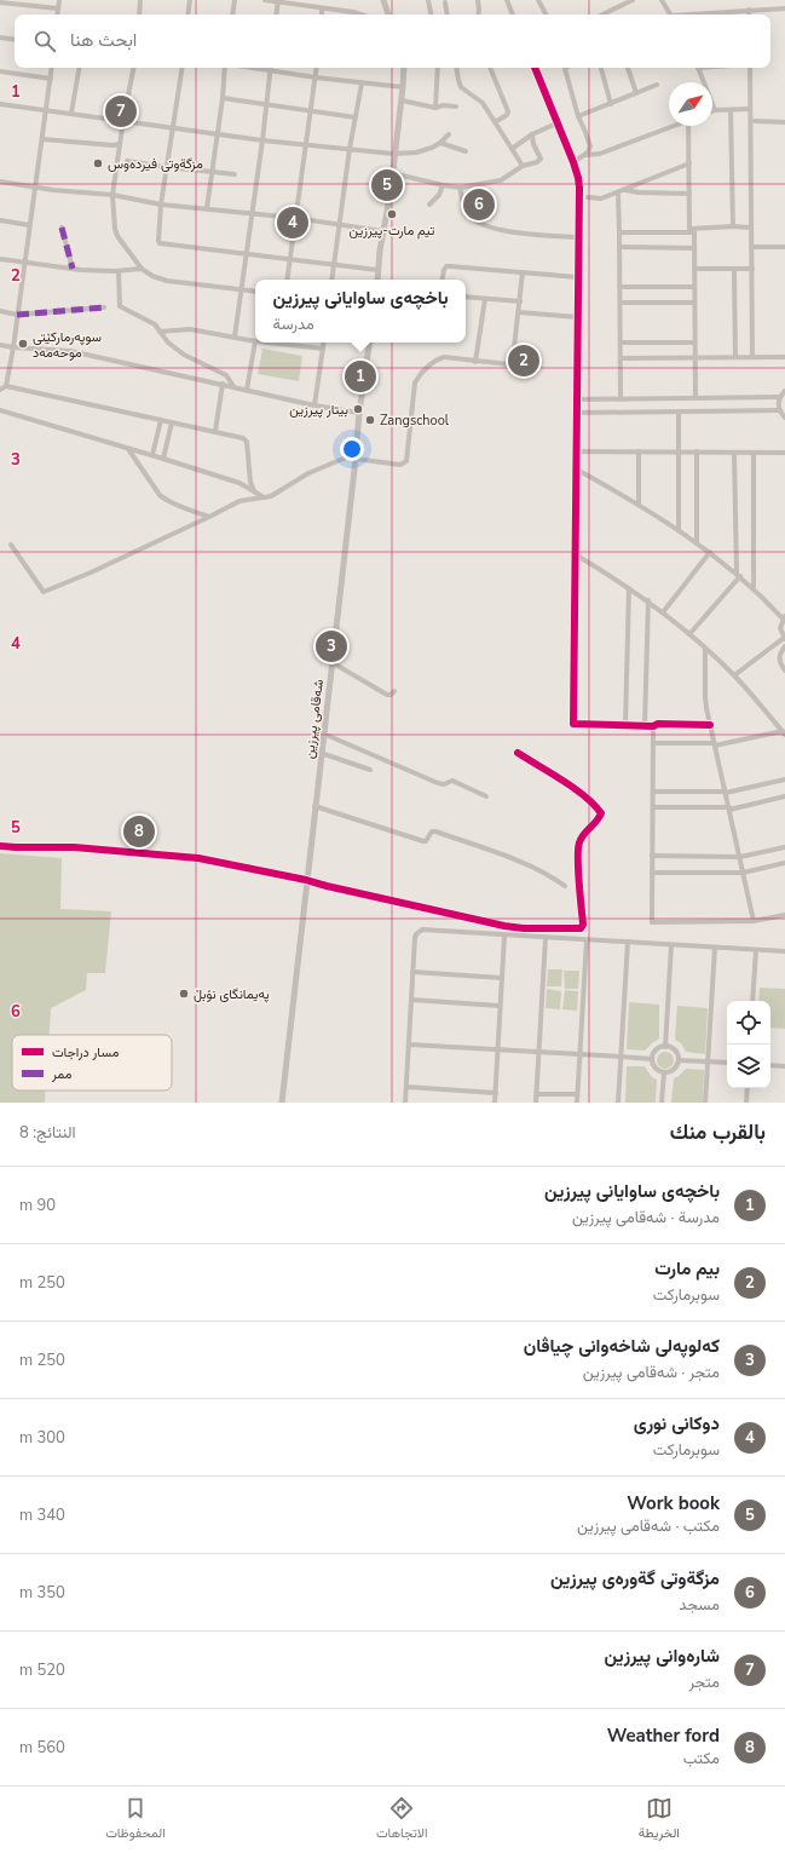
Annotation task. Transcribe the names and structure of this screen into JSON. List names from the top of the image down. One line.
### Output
{"streets":{"street":["شەقامی پیرزین"]},"places":["مزگةوتی فیردەوس","تیم مارت-پیرزین","سوپەرمارکێتی موحەمەد","بيتار پيرزين","Zangschool","پەیمانگای نۆبڵ"],"legend":["مسار دراجات","ممر"],"north":"top right","page":{"search":"ابحث هنا","pins":["7","5","6","4","2","1","3","8"],"popup":["باخچەی ساوایانی پیرزین","مدرسة"],"heading":["بالقرب منك","النتائج: 8"],"list":[{"mark":"1","name":"باخچەی ساوایانی پیرزین","note":"مدرسة · شەقامی پیرزین","value":"90 m"},{"mark":"2","name":"بیم مارت","note":"سوبرماركت","value":"250 m"},{"mark":"3","name":"کەلوپەلی شاخەوانی چیاڤان","note":"متجر · شەقامی پیرزین","value":"250 m"},{"mark":"4","name":"دوکانی نوری","note":"سوبرماركت","value":"300 m"},{"mark":"5","name":"Work book","note":"مكتب · شەقامی پیرزین","value":"340 m"},{"mark":"6","name":"مزگةوتی گةورەی پیرزین","note":"مسجد","value":"350 m"},{"mark":"7","name":"شارەوانی پیرزین","note":"متجر","value":"520 m"},{"mark":"8","name":"Weather ford","note":"مكتب","value":"560 m"}],"nav":["الخريطة","الاتجاهات","المحفوظات"]},"grid":{"rows":["1","2","3","4","5","6"]}}
